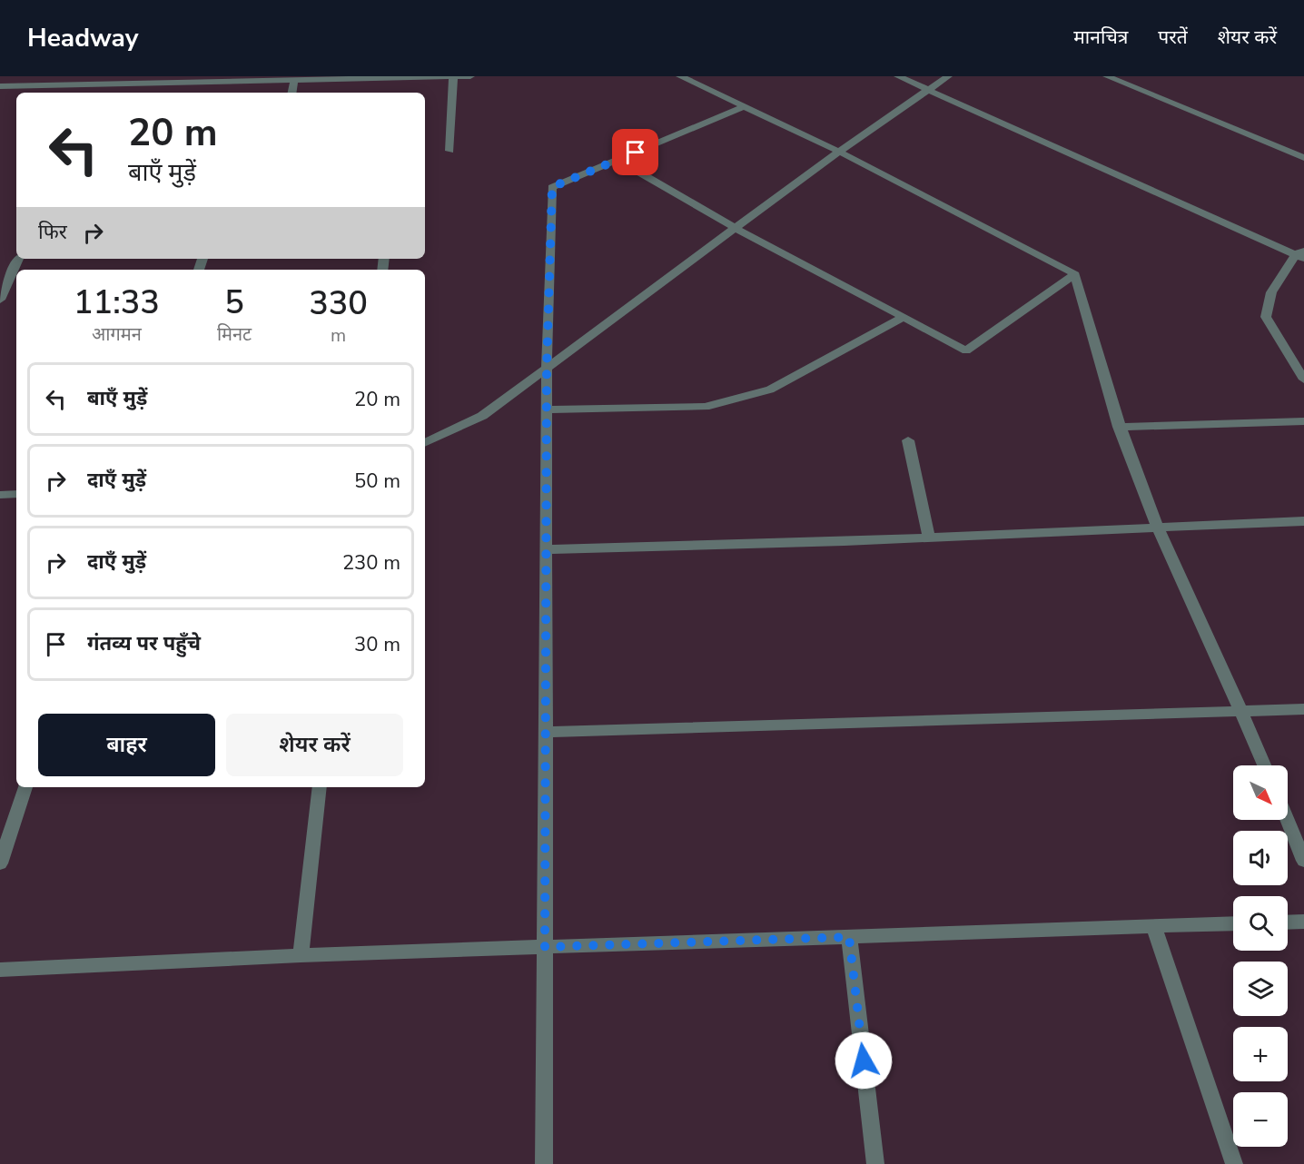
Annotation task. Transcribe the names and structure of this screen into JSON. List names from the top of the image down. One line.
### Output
{"north":"bottom right","page":{"header":"Headway","nav":["मानचित्र","परतें","शेयर करें"],"turn":["20 m","बाएँ मुड़ें"],"then":"फिर","eta":["11:33","आगमन","5","मिनट","330","m"],"list":[{"name":"बाएँ मुड़ें","value":"20 m"},{"name":"दाएँ मुड़ें","value":"50 m"},{"name":"दाएँ मुड़ें","value":"230 m"},{"name":"गंतव्य पर पहुँचे","value":"30 m"}],"buttons":["बाहर","शेयर करें"],"map_buttons":["+","−"]}}
